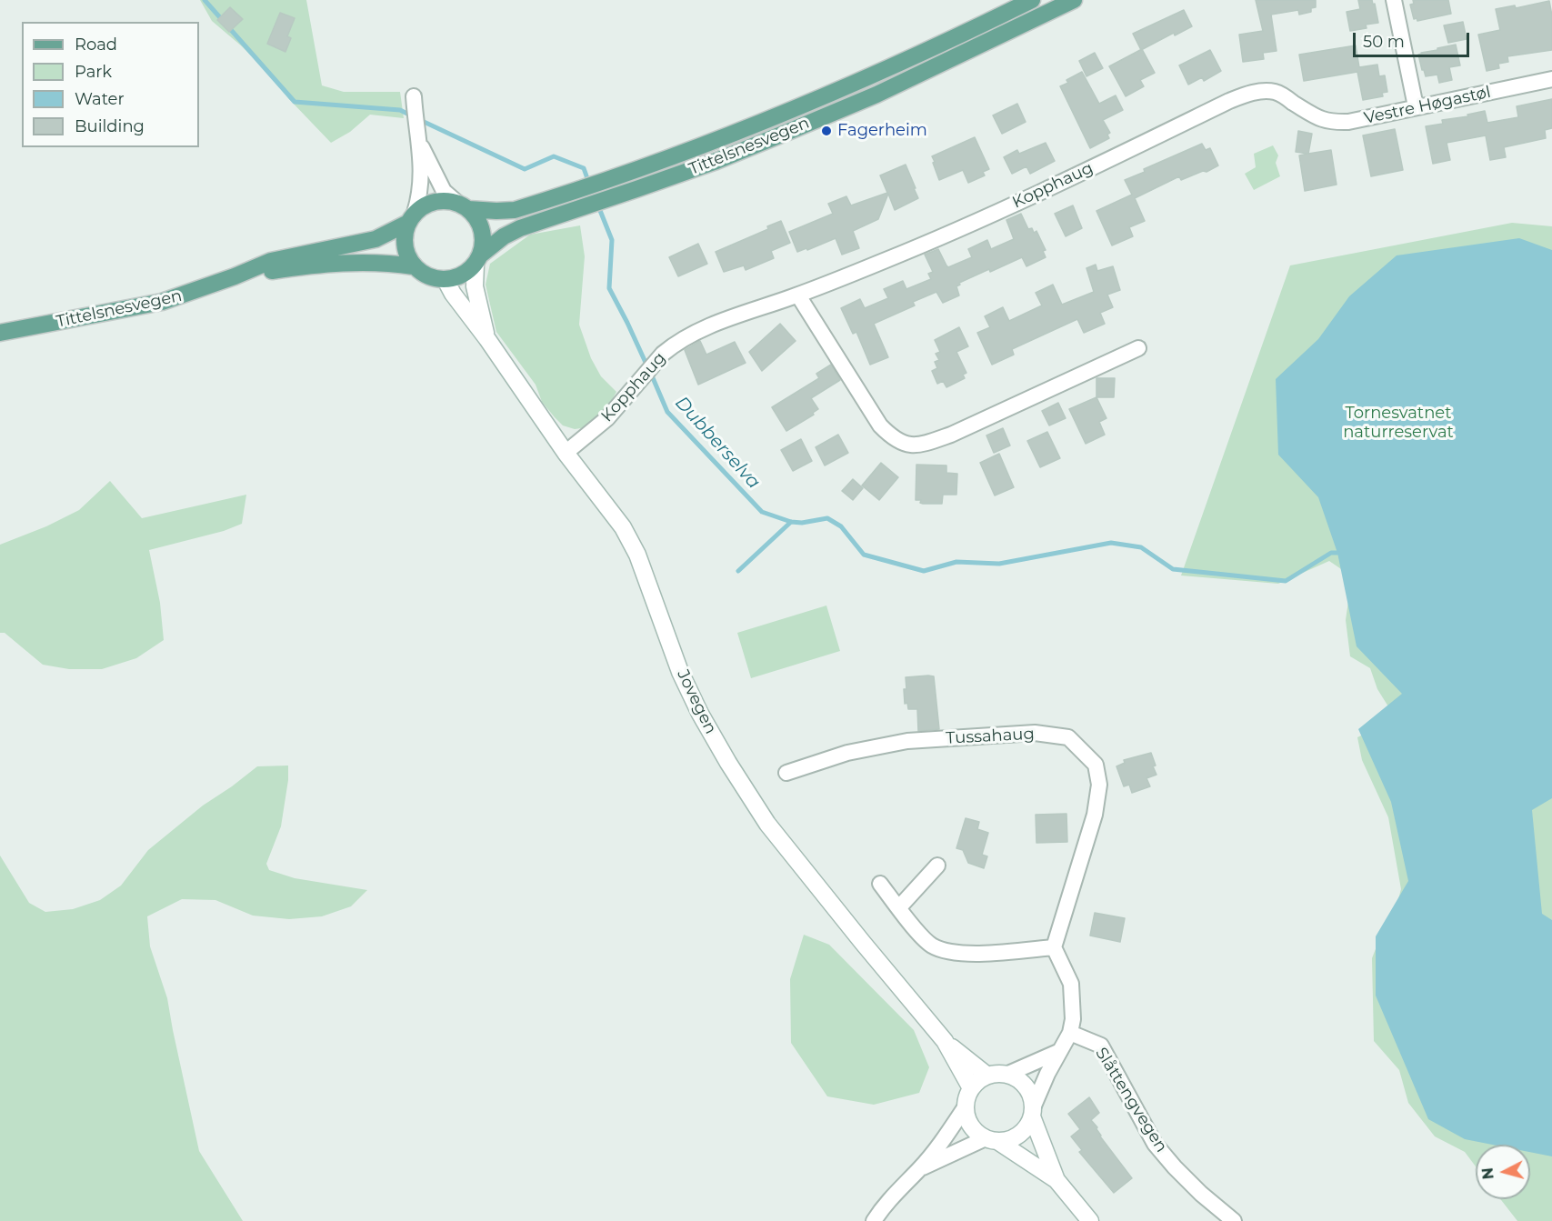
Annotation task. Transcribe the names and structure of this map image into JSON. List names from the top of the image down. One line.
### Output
{"streets":{"main road":["Tittelsnesvegen"],"street":["Vestre Høgastøl","Kopphaug","Jovegen","Tussahaug","Slåttengvegen"]},"crossings":[["Vestre Høgastøl","Kopphaug"],["Tittelsnesvegen","Jovegen"],["Kopphaug","Jovegen"]],"water":["Dubberselva"],"parks":["Tornesvatnet naturreservat"],"places":["Fagerheim"],"legend":["Road","Park","Water","Building"],"scale_bar":"50 m","north":"left"}
